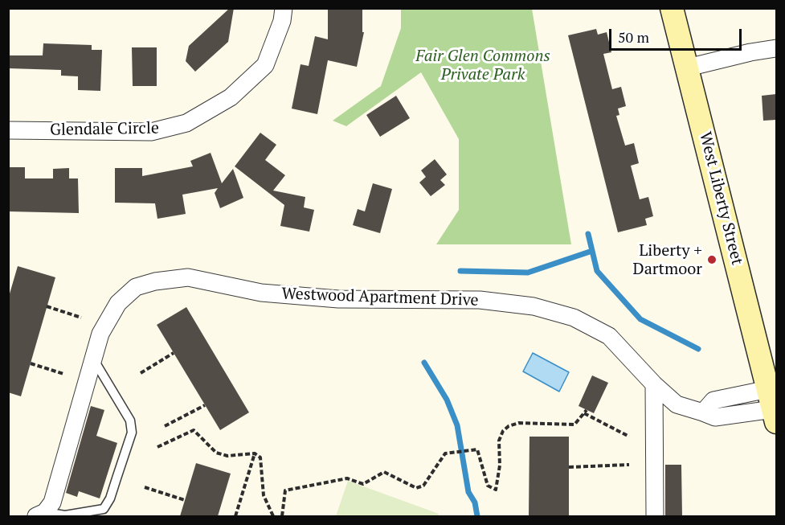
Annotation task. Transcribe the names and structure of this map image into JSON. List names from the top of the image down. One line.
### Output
{"streets":{"main road":["West Liberty Street"],"street":["Glendale Circle","Westwood Apartment Drive"]},"crossings":[["West Liberty Street","Westwood Apartment Drive"]],"parks":["Fair Glen Commons Private Park"],"places":["Liberty + Dartmoor"],"scale_bar":"50 m"}
